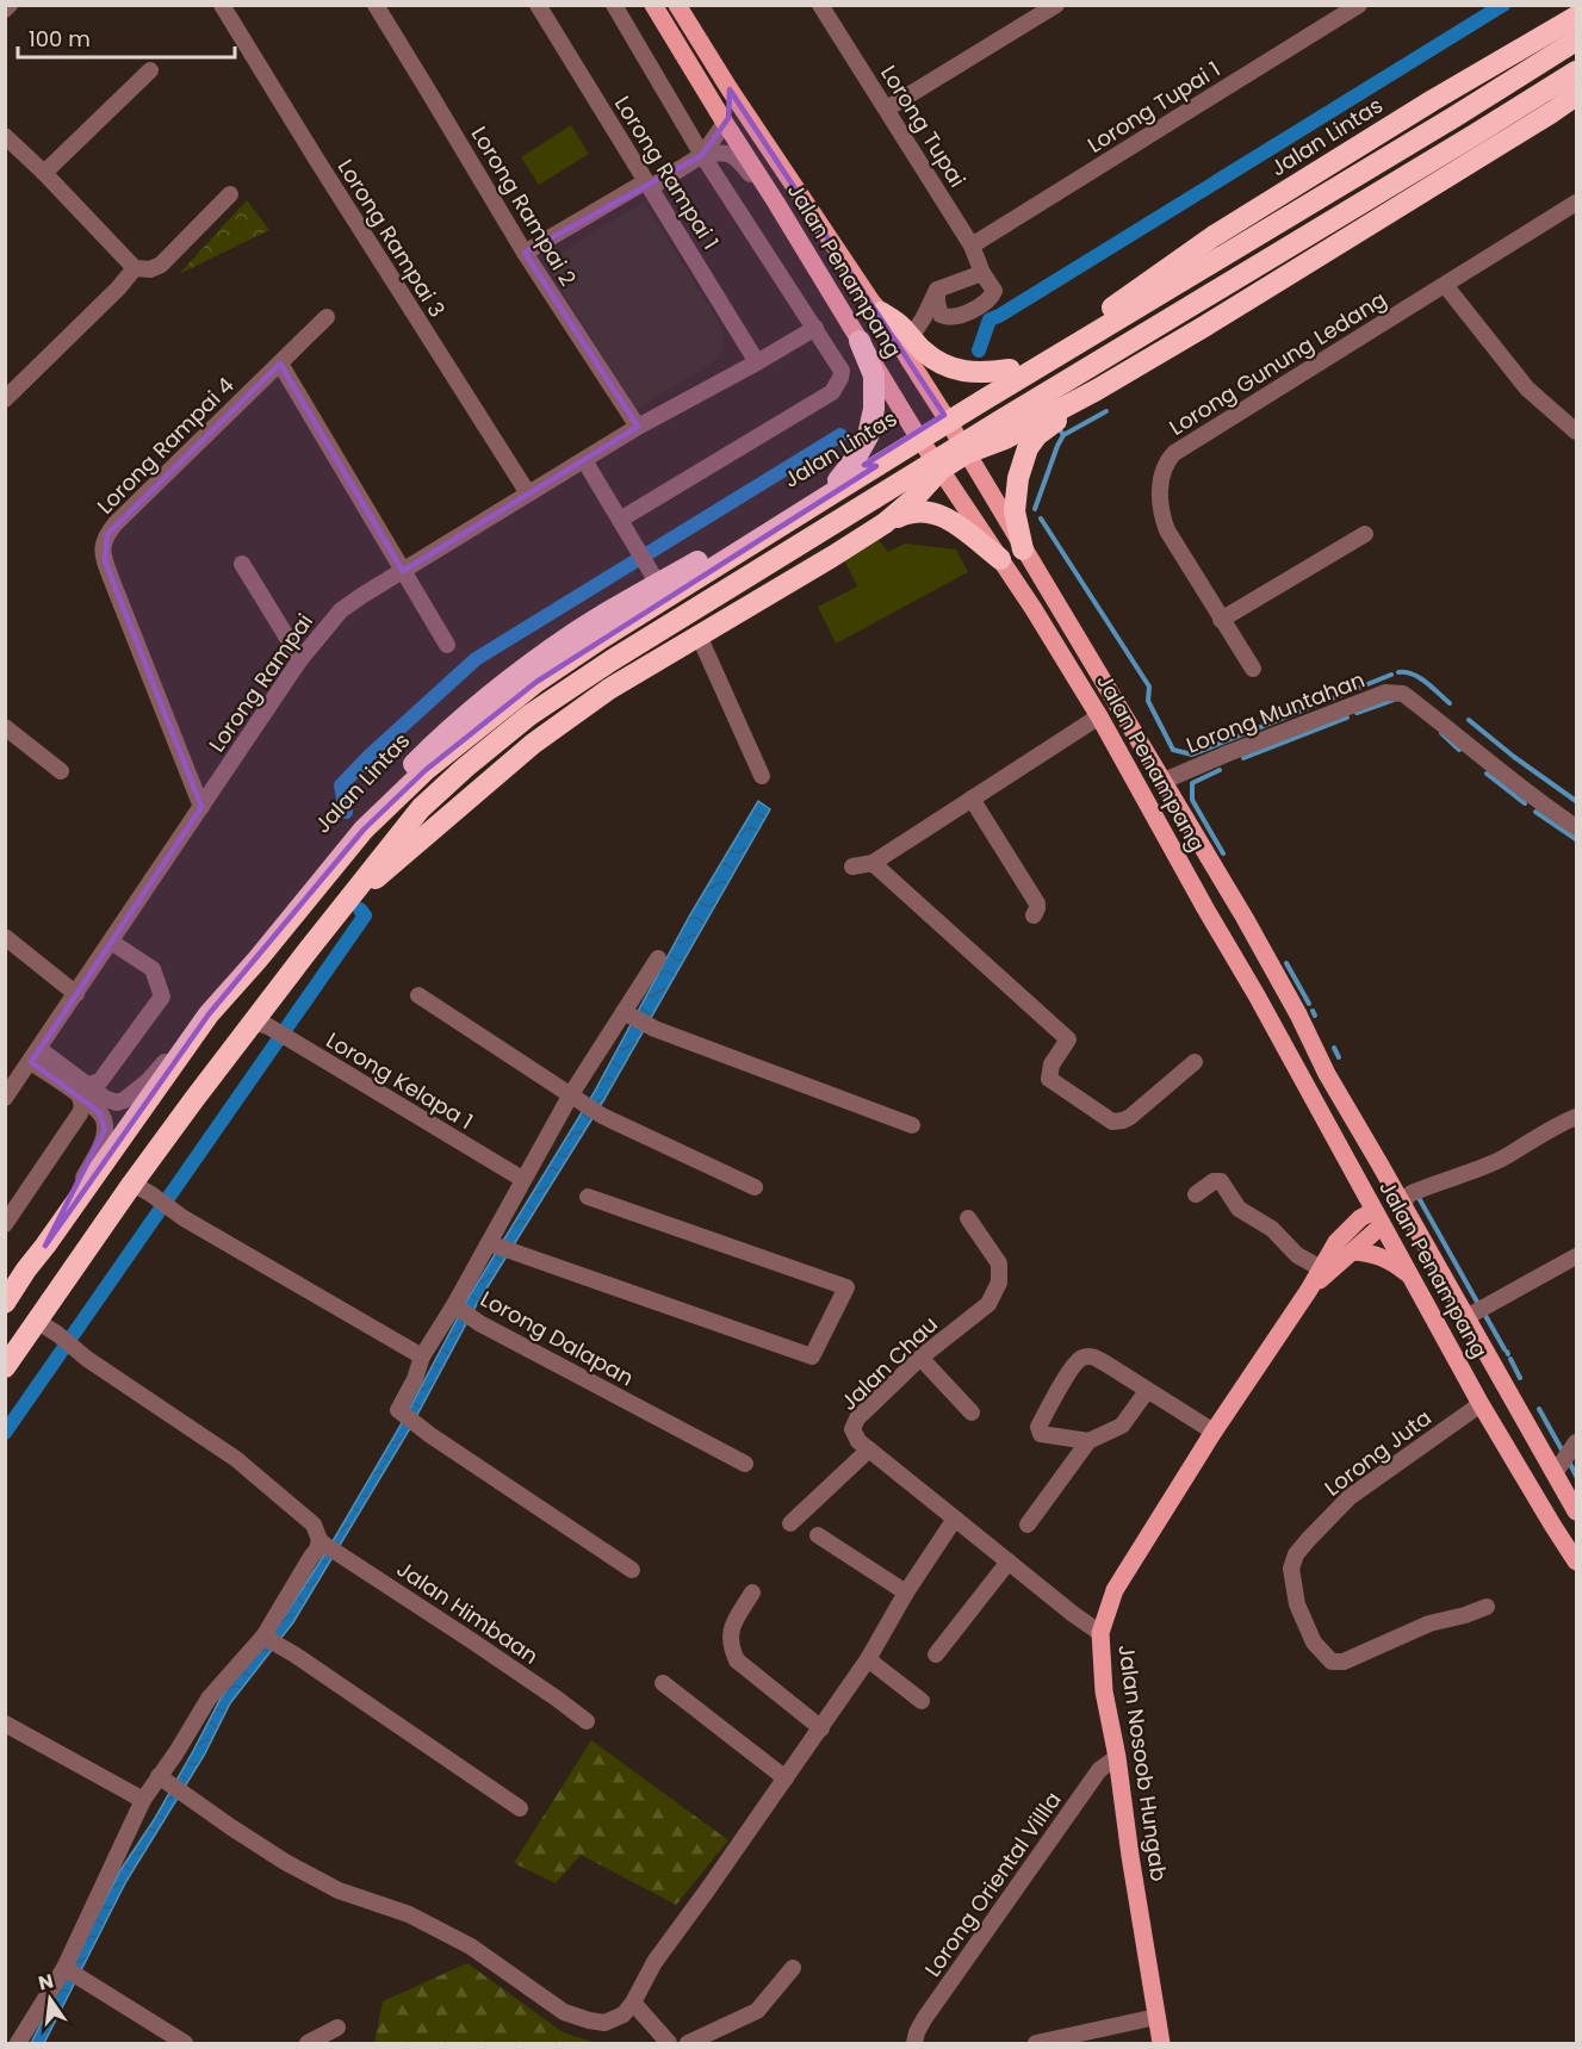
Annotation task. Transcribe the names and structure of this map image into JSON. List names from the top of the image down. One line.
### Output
{"streets":{"highway":["Jalan Lintas"],"main road":["Jalan Penampang","Jalan Nosoob Hungab"],"street":["Lorong Tupai 1","Lorong Tupai","Lorong Rampai 1","Lorong Rampai 2","Lorong Rampai 3","Lorong Gunung Ledang","Lorong Rampai 4","Lorong Rampai","Lorong Muntahan","Lorong Kelapa 1","Lorong Dalapan","Jalan Chau","Lorong Juta","Jalan Himbaan","Lorong Oriental Villla"]},"crossings":[["Lorong Tupai 1","Lorong Tupai"],["Jalan Lintas","Jalan Penampang"],["Lorong Rampai 1","Lorong Rampai"],["Lorong Rampai 2","Lorong Rampai"],["Lorong Rampai 3","Lorong Rampai"],["Jalan Penampang","Lorong Muntahan"],["Jalan Penampang","Lorong Juta"],["Jalan Penampang","Jalan Nosoob Hungab"],["Lorong Rampai 4","Lorong Rampai"],["Jalan Chau","Jalan Nosoob Hungab"],["Jalan Nosoob Hungab","Lorong Oriental Villla"]],"scale_bar":"100 m","north":"top"}
